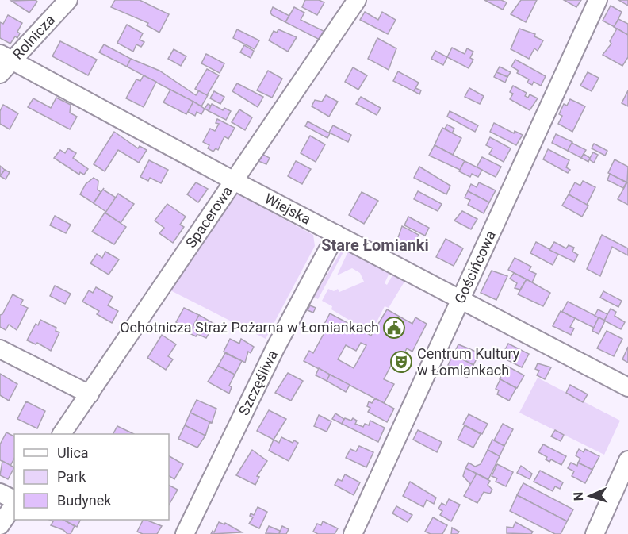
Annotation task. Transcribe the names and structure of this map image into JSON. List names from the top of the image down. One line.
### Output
{"streets":{"street":["Rolnicza","Wiejska","Spacerowa","Gościńcowa","Szczęśliwa"]},"crossings":[["Rolnicza","Wiejska"],["Wiejska","Spacerowa"],["Wiejska","Gościńcowa"],["Wiejska","Szczęśliwa"]],"districts":["Stare Łomianki"],"places":{"public building":["Ochotnicza Straż Pożarna w Łomiankach"],"theatre":["Centrum Kultury w Łomiankach"]},"legend":["Ulica","Park","Budynek"],"north":"left"}
